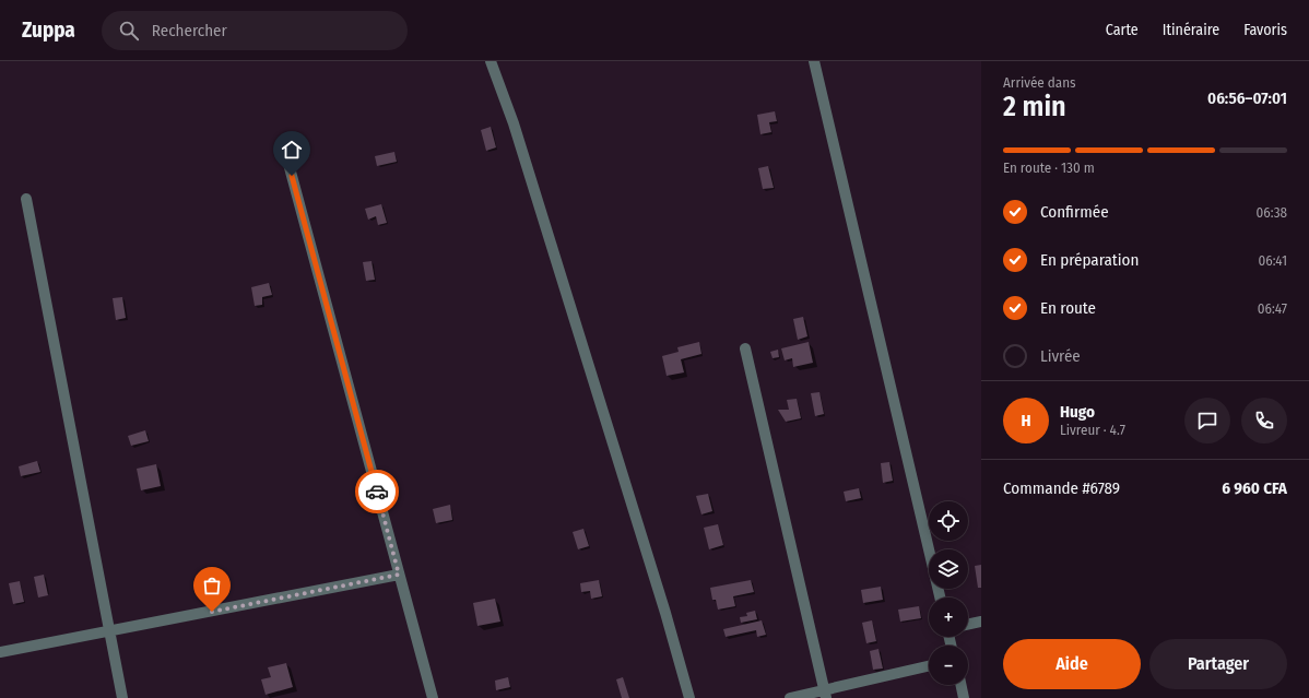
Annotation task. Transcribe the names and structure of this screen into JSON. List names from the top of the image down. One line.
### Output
{"page":{"header":"Zuppa","search":"Rechercher","nav":["Carte","Itinéraire","Favoris"],"heading":["2 min","Arrivée dans","06:56–07:01"],"panel":["Hugo","Livreur · 4.7","Commande #6789","6 960 CFA"],"bar":"En route · 130 m","list":[["Confirmée","06:38"],["En préparation","06:41"],["En route","06:47"],"Livrée"],"round":"H","map_buttons":["+","−"],"buttons":["Aide","Partager"]}}
